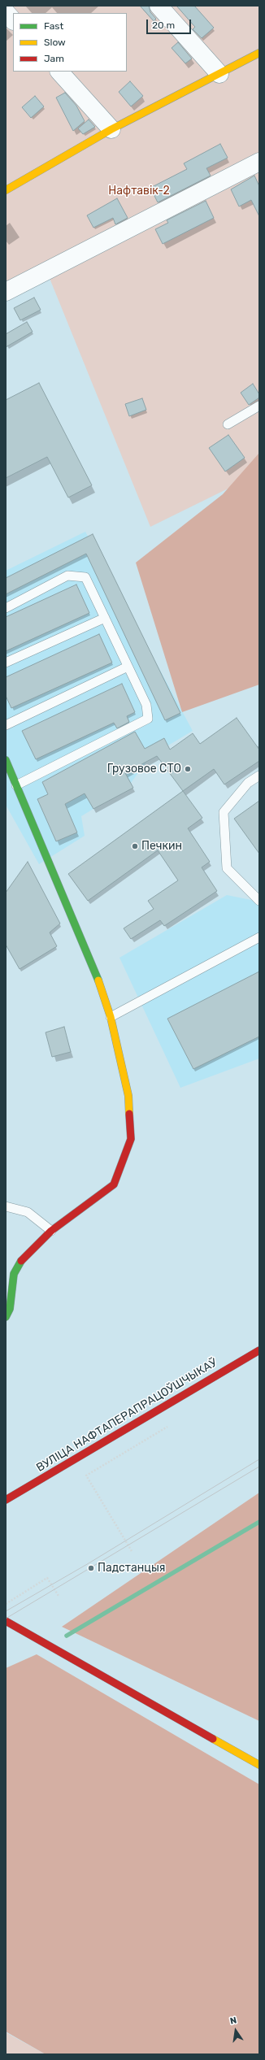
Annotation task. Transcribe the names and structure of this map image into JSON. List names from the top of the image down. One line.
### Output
{"streets":{"street":["ВУЛІЦА НАФТАПЕРАПРАЦОЎШЧЫКАЎ"]},"parks":["Нафтавік-2"],"places":["Грузовое СТО","Печкин","Падстанцыя"],"legend":["Fast","Slow","Jam"],"scale_bar":"20 m","north":"top"}
